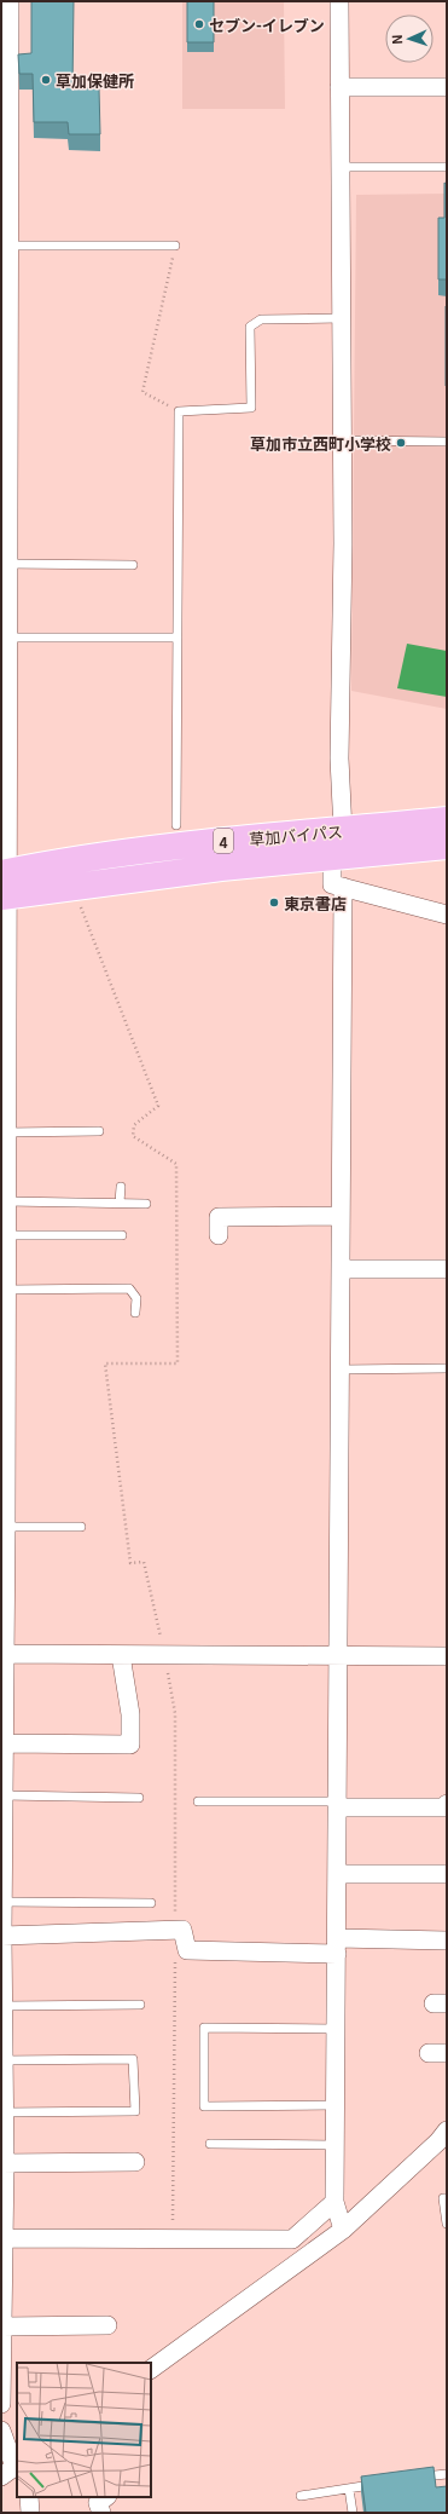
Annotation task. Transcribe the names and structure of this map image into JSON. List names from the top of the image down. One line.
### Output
{"streets":{"highway":["草加バイパス","4"]},"places":["セブン-イレブン","草加保健所","草加市立西町小学校","東京書店"],"north":"left"}
